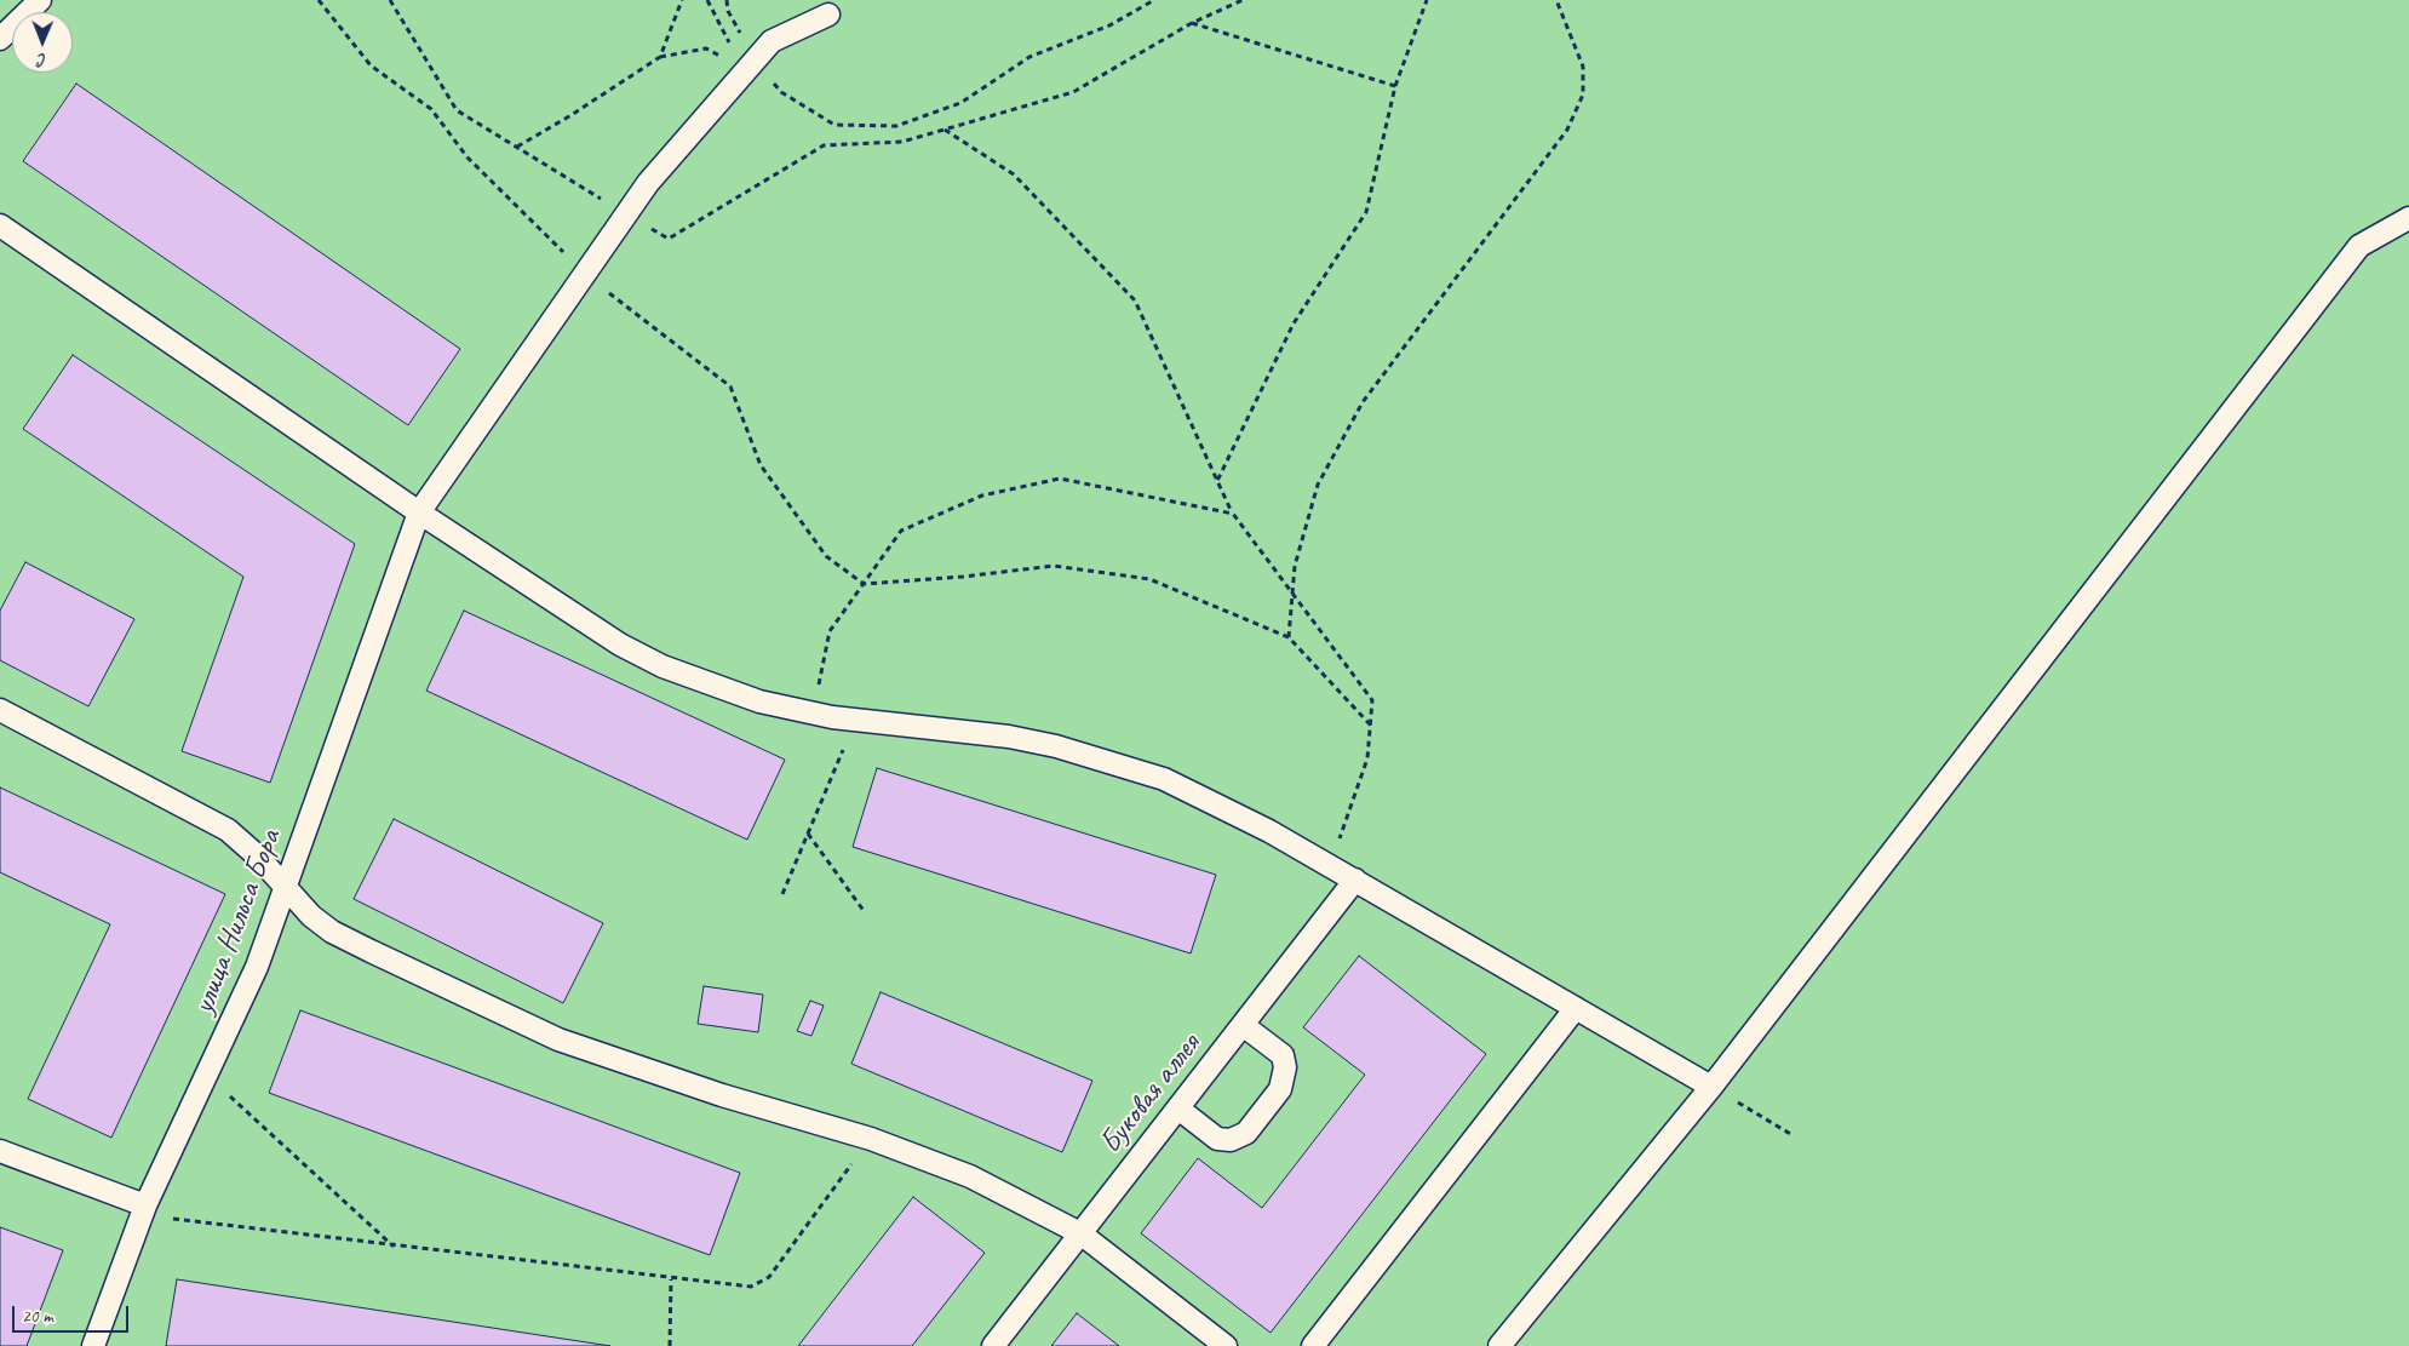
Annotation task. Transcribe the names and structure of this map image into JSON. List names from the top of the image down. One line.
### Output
{"streets":{"lane":["улица Нильса Бора","Буковая аллея"]},"scale_bar":"20 m","north":"bottom"}
